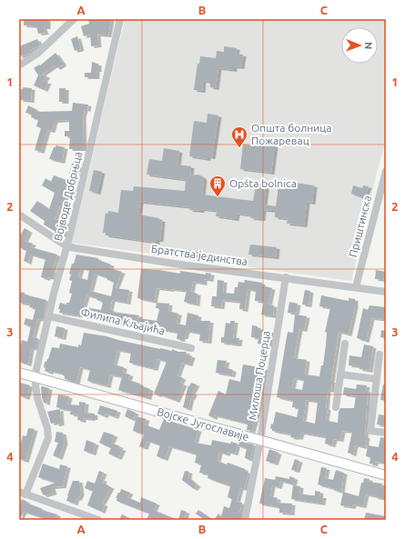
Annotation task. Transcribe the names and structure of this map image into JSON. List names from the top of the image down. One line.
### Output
{"streets":{"main road":["Војске Југославије"],"street":["Војводе Добрњца","Приштинска","Братства јединства","Филипа Кљајића","Милоша Поцерца"]},"crossings":[["Војводе Добрњца","Братства јединства"],["Војводе Добрњца","Филипа Кљајића"],["Војводе Добрњца","Војске Југославије"],["Приштинска","Братства јединства"],["Братства јединства","Милоша Поцерца"],["Милоша Поцерца","Војске Југославије"]],"places":{"hospital":["Општа болница Пожаревац"],"building":["Opšta bolnica"]},"north":"right","grid":{"columns":["A","B","C"],"rows":["1","2","3","4"]}}
